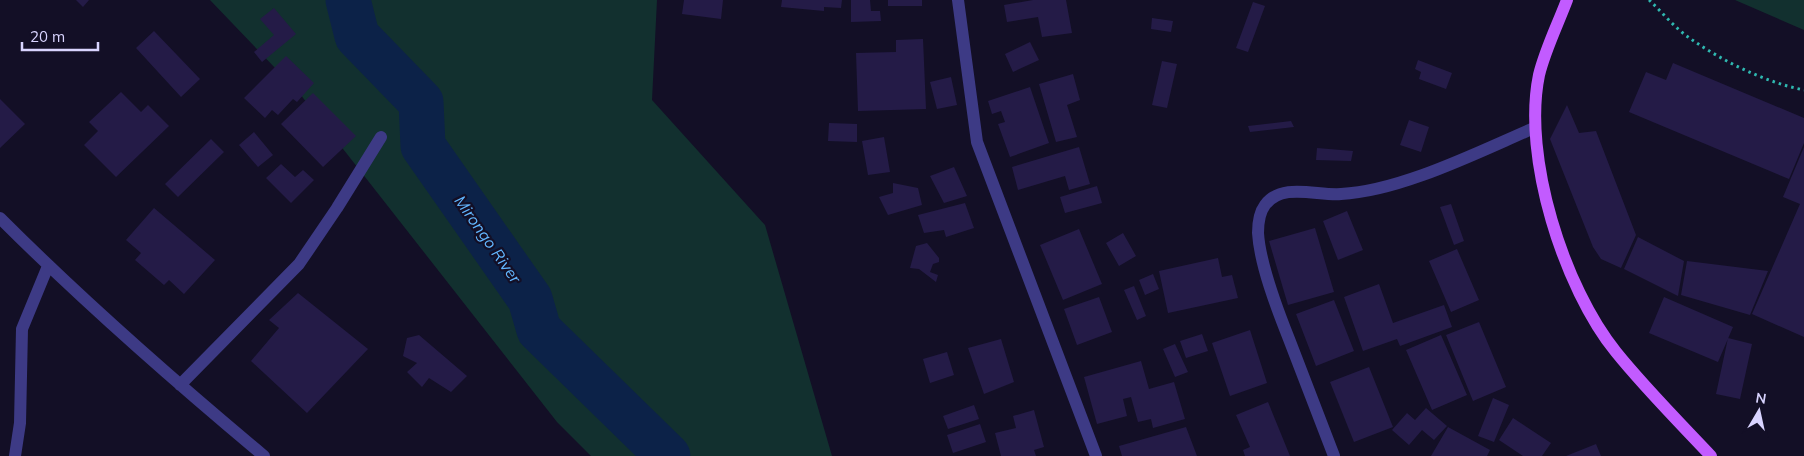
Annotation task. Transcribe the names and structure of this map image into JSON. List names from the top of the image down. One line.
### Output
{"water":["Mirongo River"],"scale_bar":"20 m","north":"top"}
